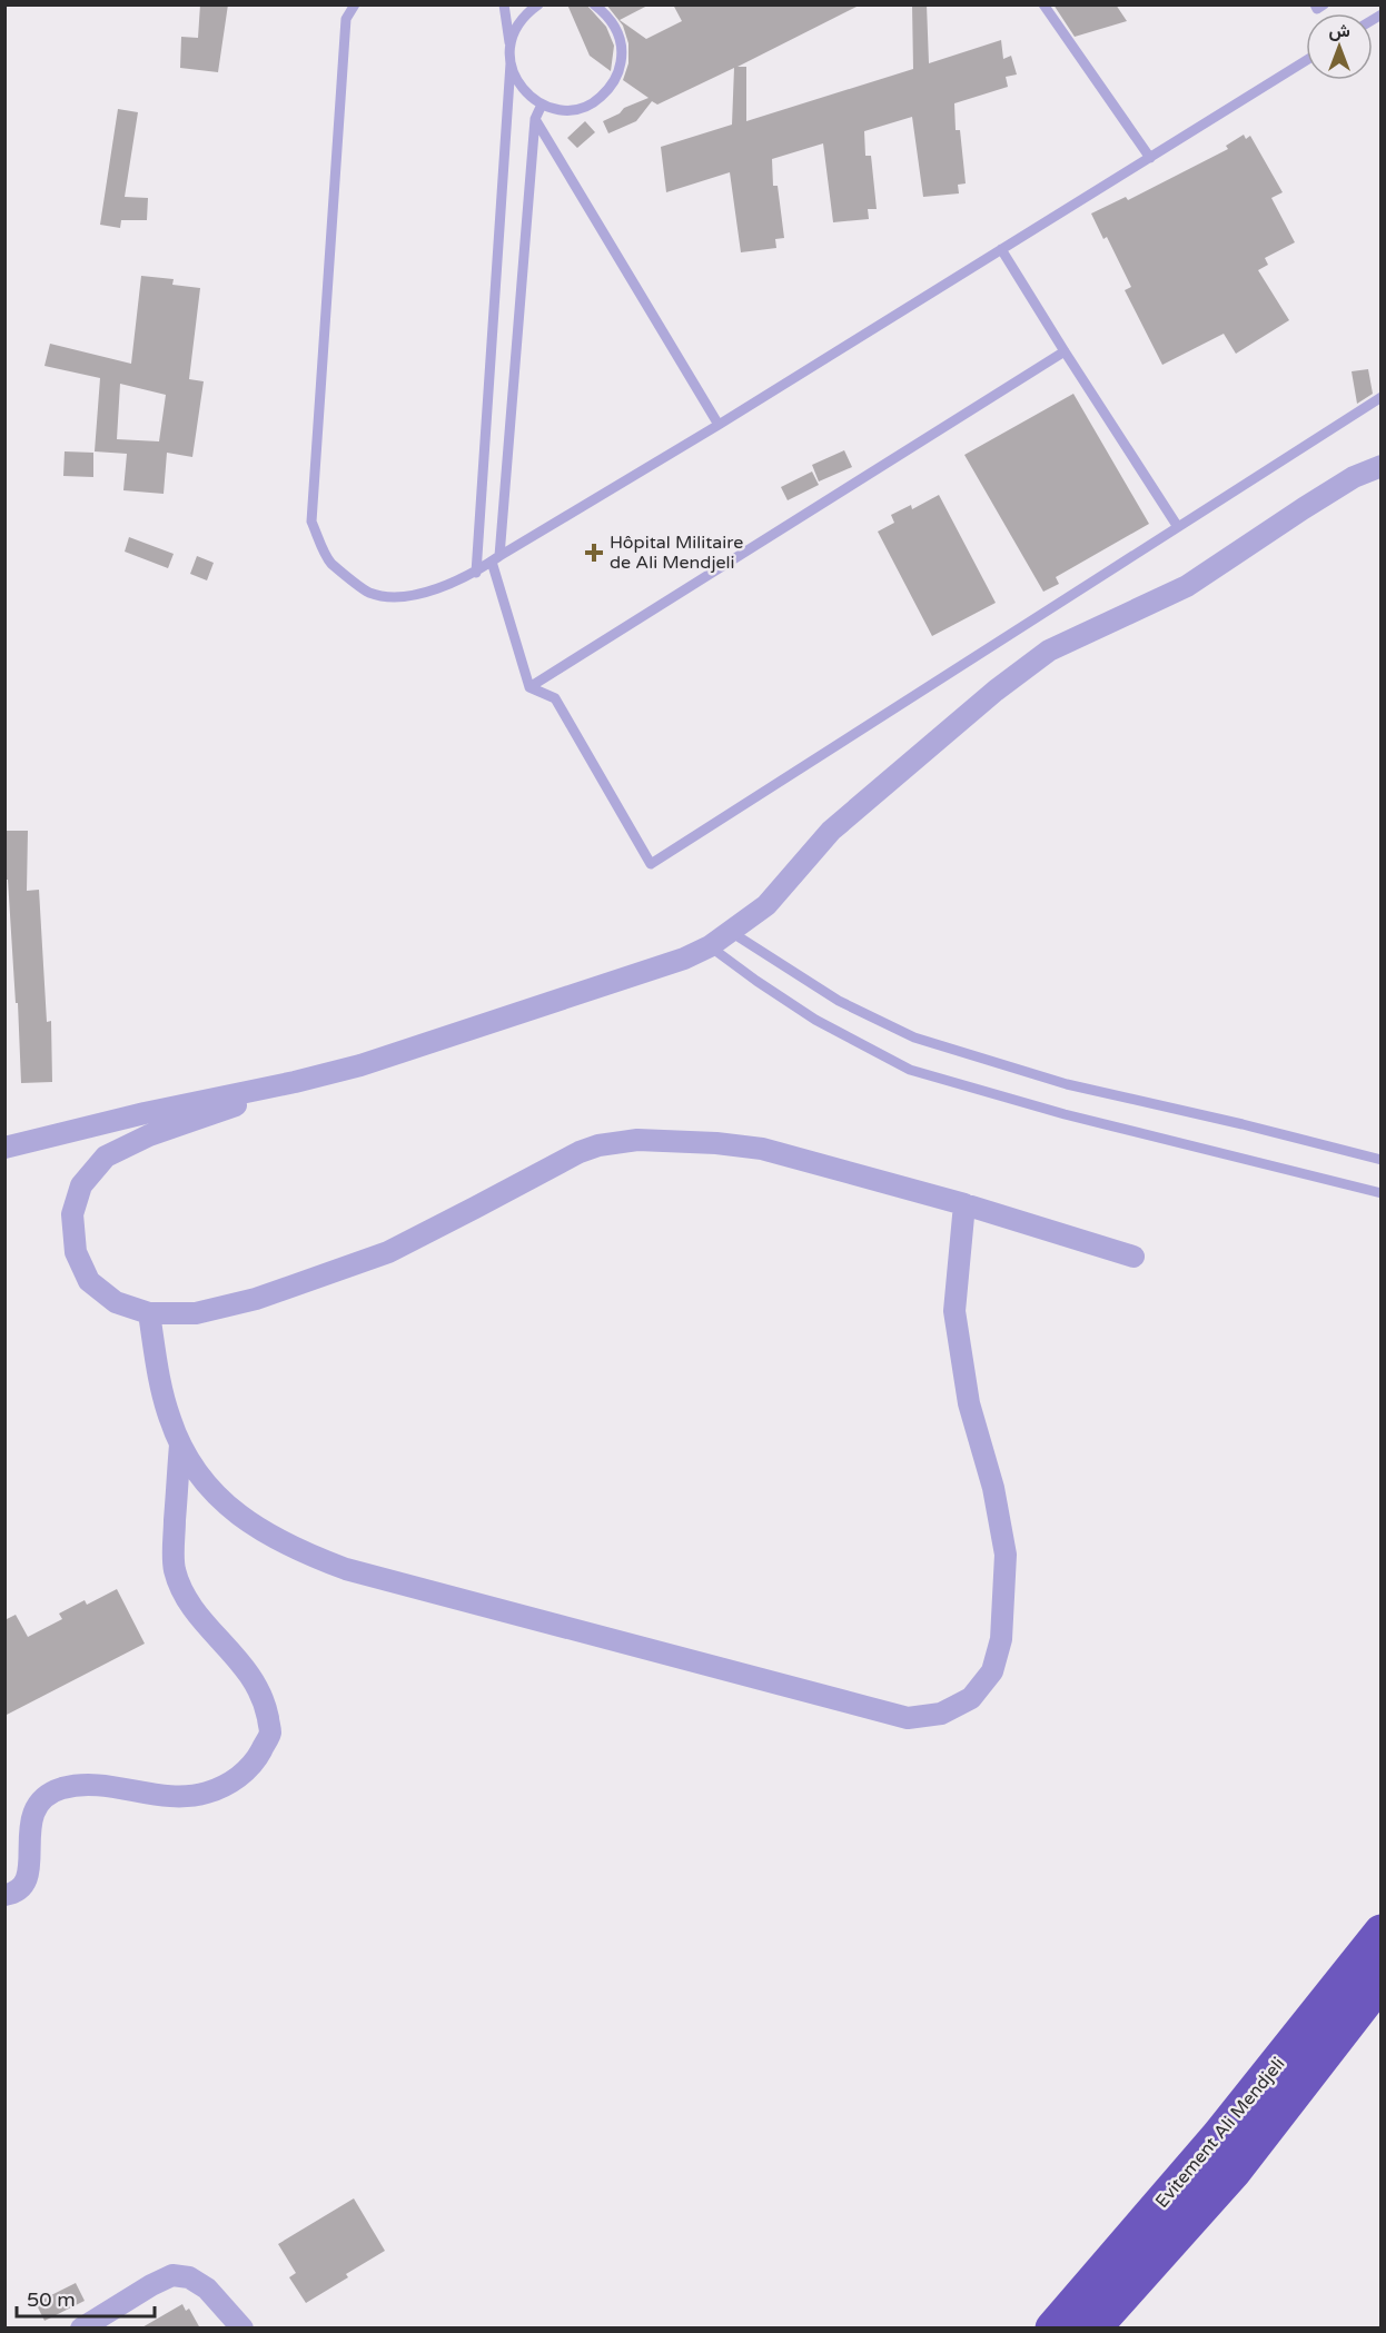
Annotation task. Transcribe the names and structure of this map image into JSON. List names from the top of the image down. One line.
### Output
{"streets":{"highway":["Evitement Ali Mendjeli"]},"places":{"health":["Hôpital Militaire de Ali Mendjeli"]},"scale_bar":"50 m","north":"top"}
